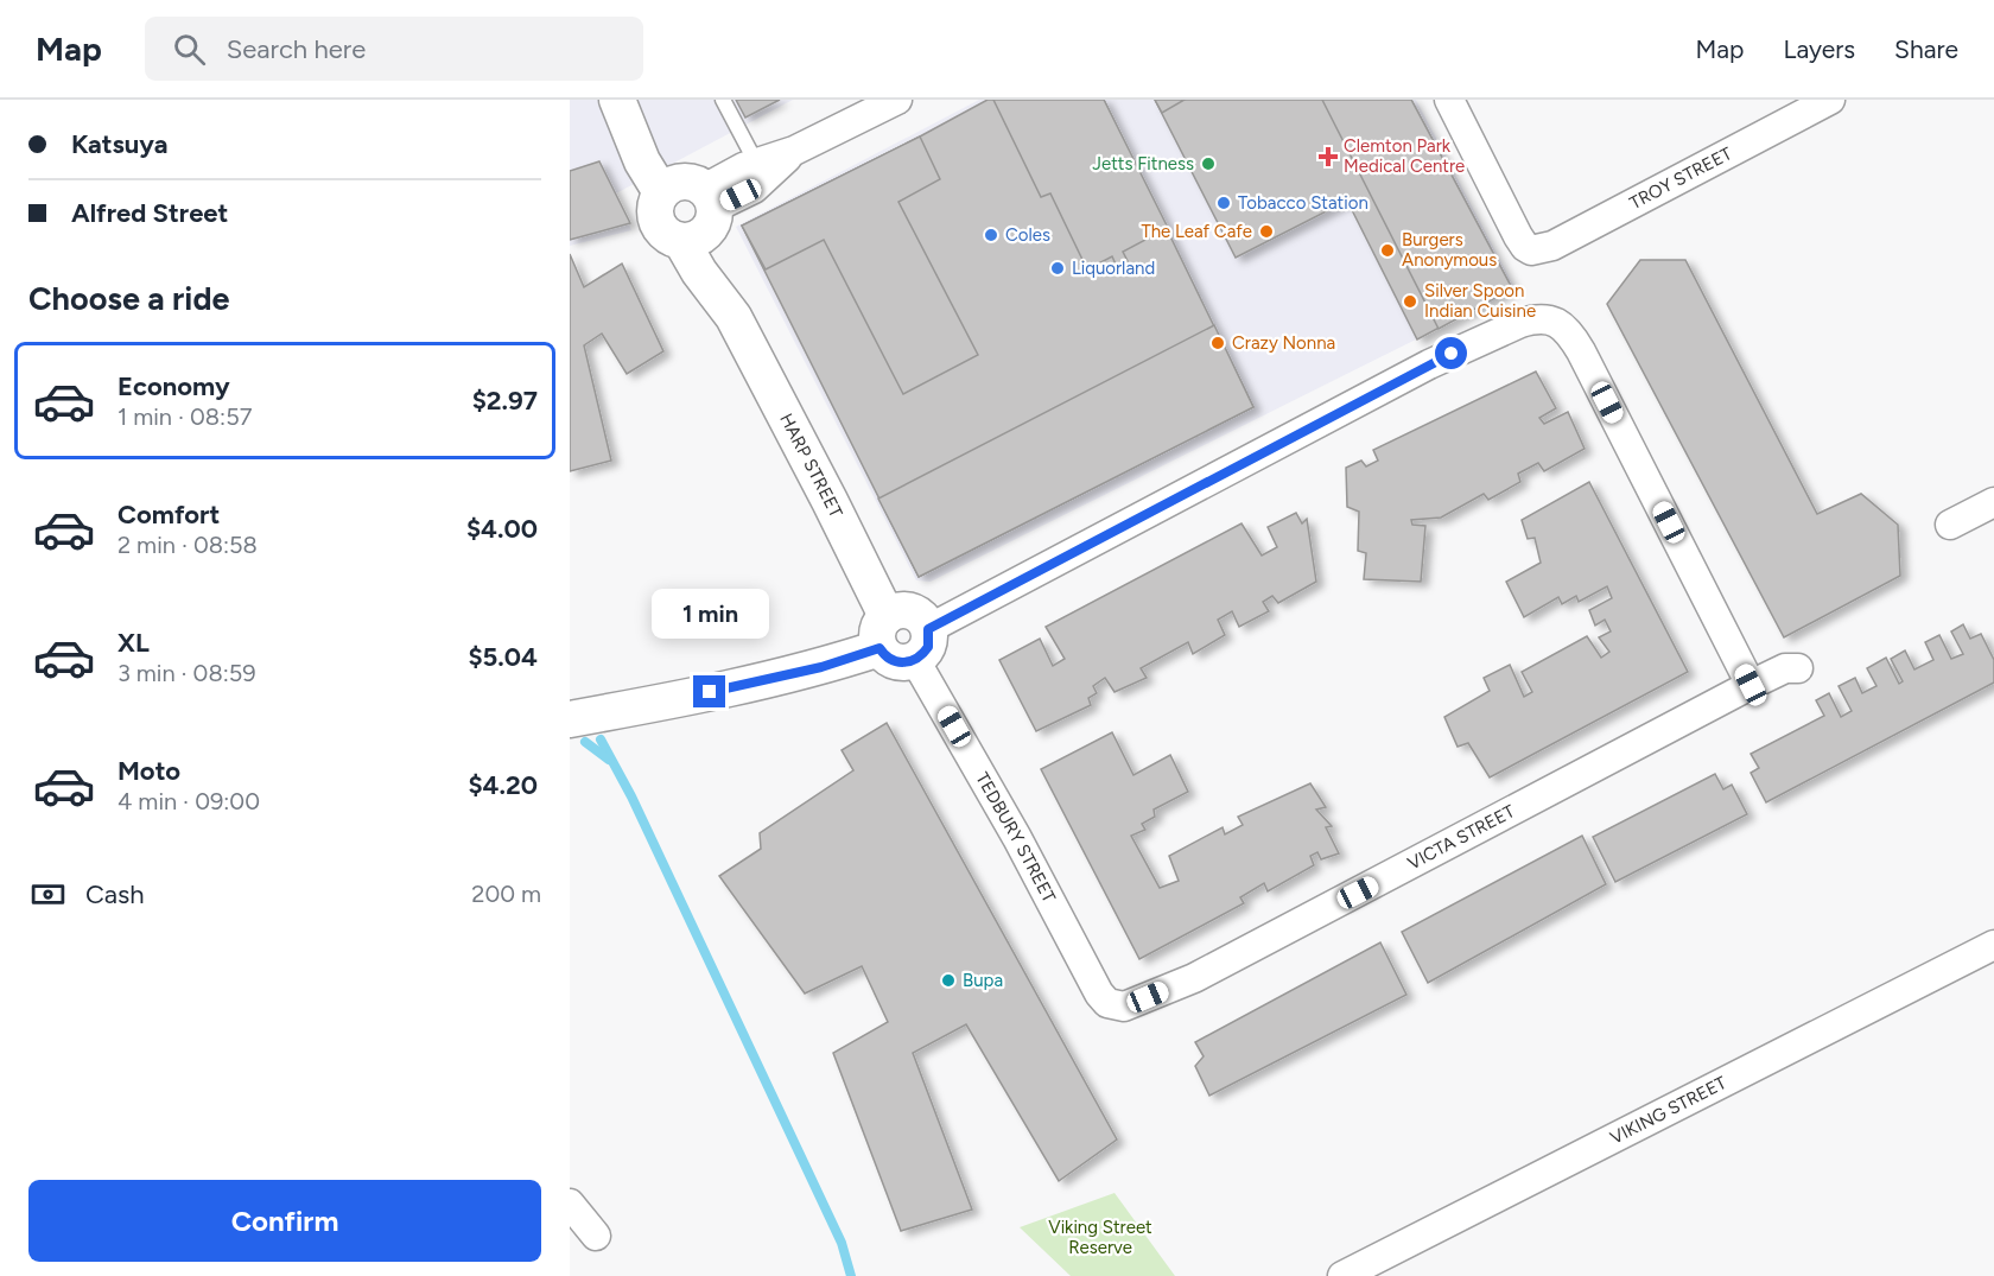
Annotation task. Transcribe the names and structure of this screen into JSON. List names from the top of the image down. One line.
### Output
{"streets":{"street":["TROY STREET","HARP STREET","VICTA STREET","TEDBURY STREET","VIKING STREET"]},"crossings":[["HARP STREET","TEDBURY STREET"],["VICTA STREET","TEDBURY STREET"]],"parks":["Viking Street Reserve"],"places":{"health":["Clemton Park Medical Centre"],"other":["Jetts Fitness","Tobacco Station","The Leaf Cafe","Coles","Burgers Anonymous","Liquorland","Silver Spoon Indian Cuisine","Crazy Nonna","Bupa"]},"page":{"header":"Map","search":"Search here","nav":["Map","Layers","Share"],"banner":["Katsuya","Alfred Street"],"heading":"Choose a ride","list":[{"name":"Economy","note":"1 min · 08:57","value":"$2.97"},{"name":"Comfort","note":"2 min · 08:58","value":"$4.00"},{"name":"XL","note":"3 min · 08:59","value":"$5.04"},{"name":"Moto","note":"4 min · 09:00","value":"$4.20"}],"bubble":"1 min","pay":["Cash","200 m"],"buttons":"Confirm"}}
